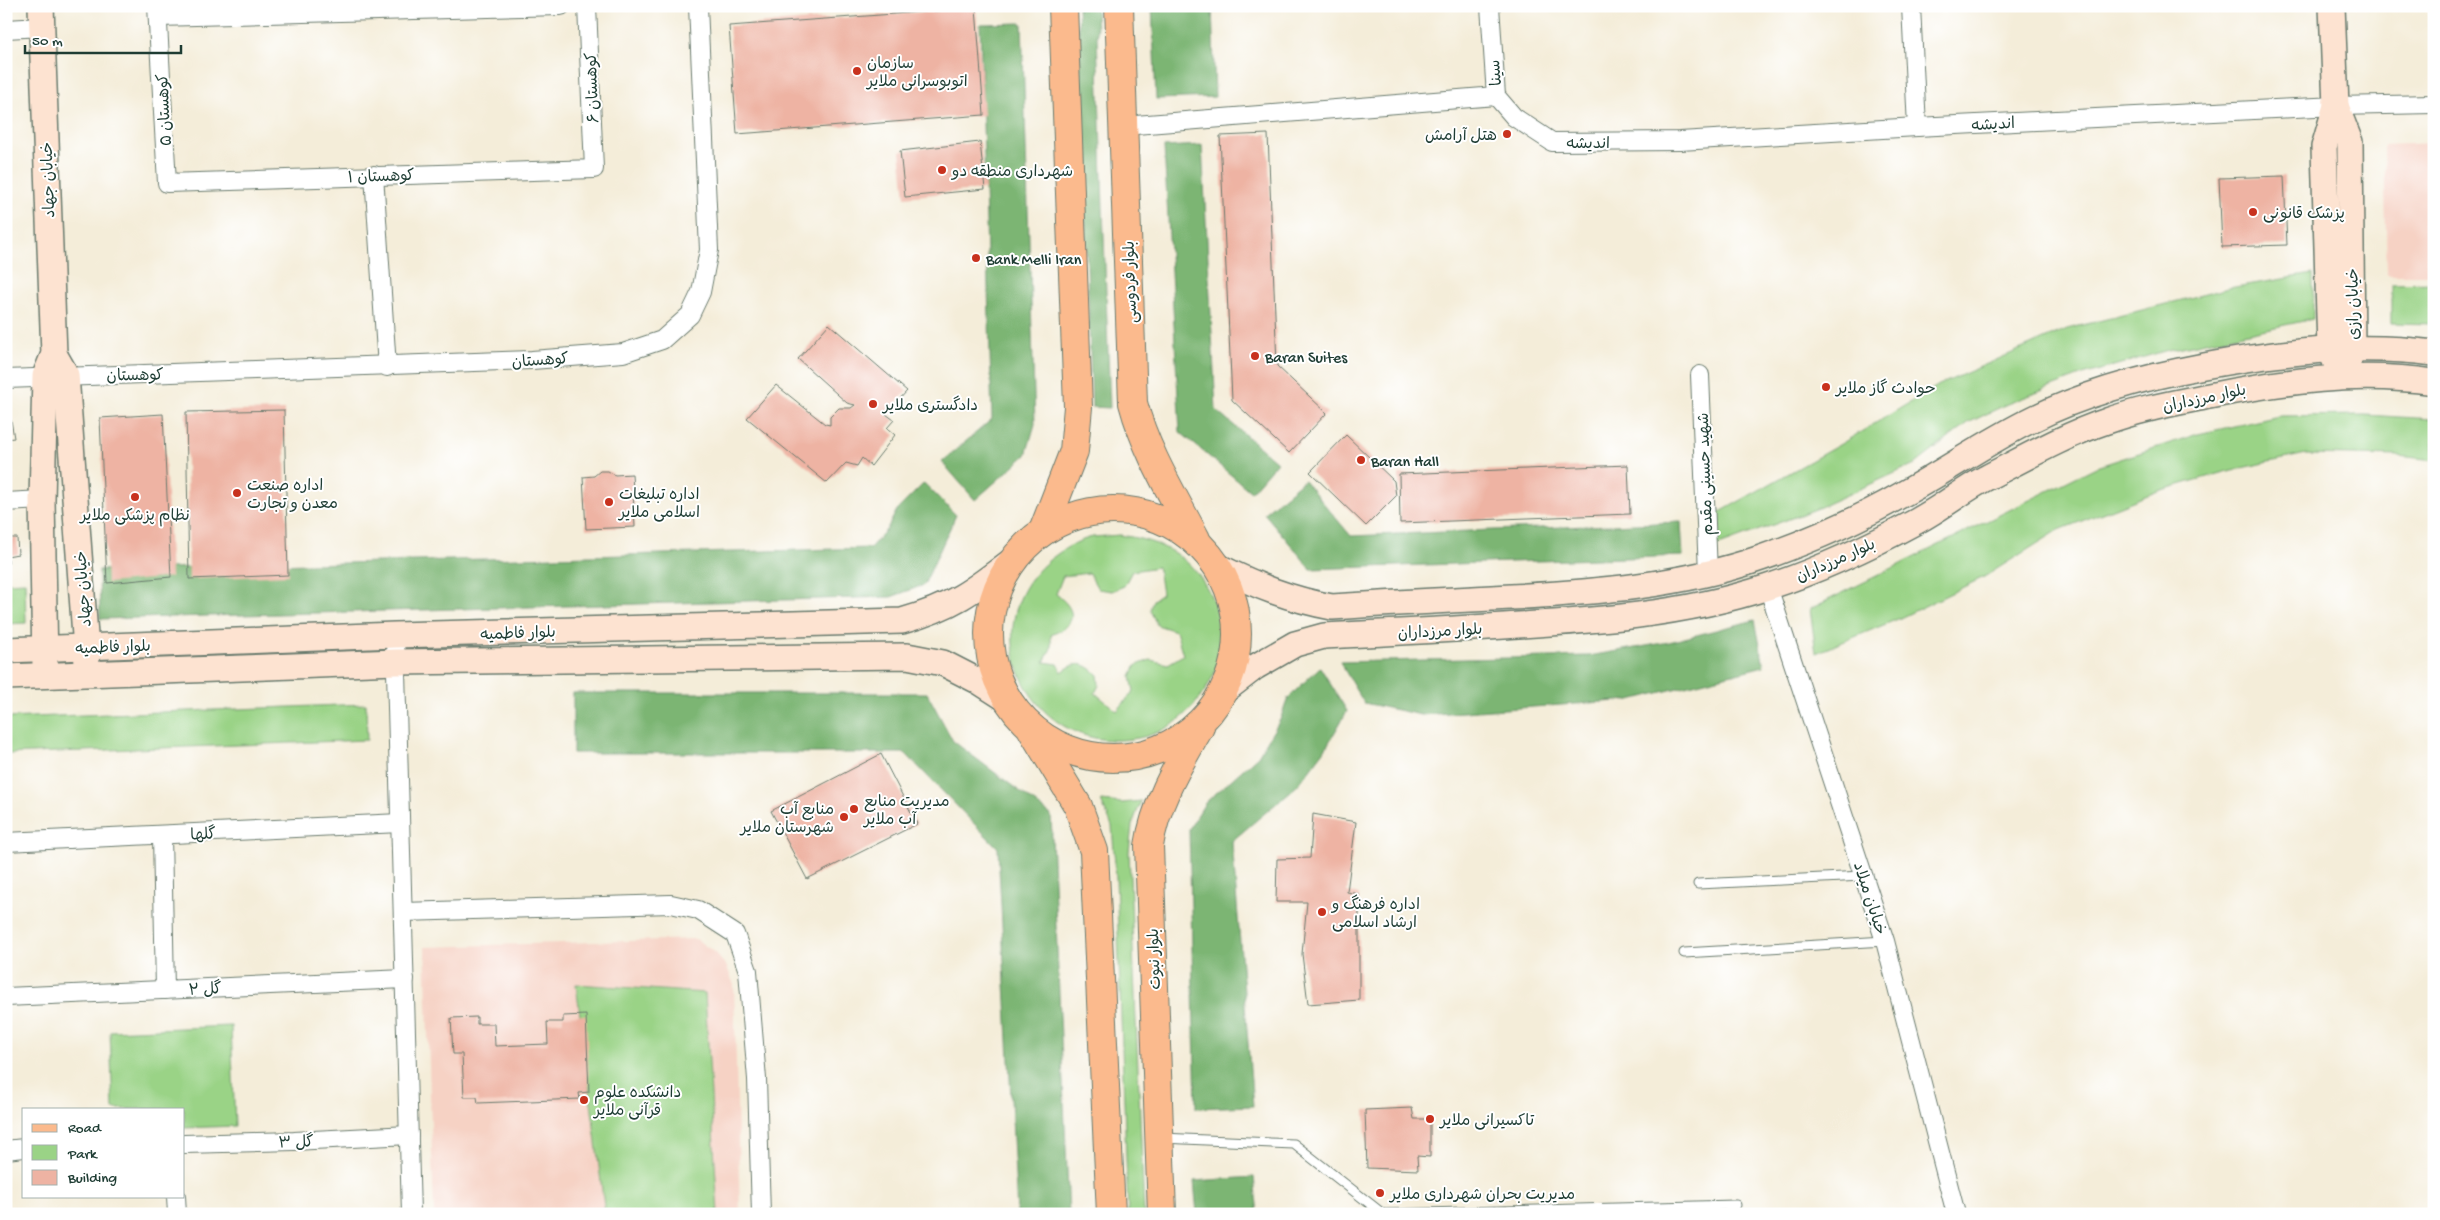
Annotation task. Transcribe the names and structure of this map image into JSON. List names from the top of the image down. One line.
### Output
{"streets":{"main road":["خیابان جهاد","بلوار فردوسی","خیابان رازی","بلوار مرزداران","بلوار فاطمیه","بلوار نبوت"],"street":["سینا","کوهستان ۶","کوهستان ۵","اندیشه","کوهستان ۱","کوهستان","شهید حسینی مقدم","گلها","خیابان میلاد","گل ۲","گل ۳"]},"crossings":[["سینا","اندیشه"],["کوهستان ۶","کوهستان ۱"],["کوهستان ۵","کوهستان ۱"],["اندیشه","خیابان رازی"],["خیابان جهاد","کوهستان"],["خیابان جهاد","بلوار فاطمیه"],["خیابان رازی","بلوار مرزداران"],["بلوار مرزداران","شهید حسینی مقدم"],["بلوار مرزداران","خیابان میلاد"]],"places":["سازمان اتوبوسرانی ملایر","هتل آرامش","شهرداری منطقه دو","پزشک قانونی","Bank Melli Iran","Baran Suites","حوادث گاز ملایر","دادگستری ملایر","Baran Hall","اداره صنعت معدن و تجارت","نظام پزشکی ملایر","اداره تبلیغات اسلامی ملایر","مدیریت منابع آب ملایر","منابع آب شهرستان ملایر","اداره فرهنگ و ارشاد اسلامی","دانشکده علوم قرآنی ملایر","تاکسیرانی ملایر","مدیریت بحران شهرداری ملایر"],"legend":["Road","Park","Building"],"scale_bar":"50 m"}
